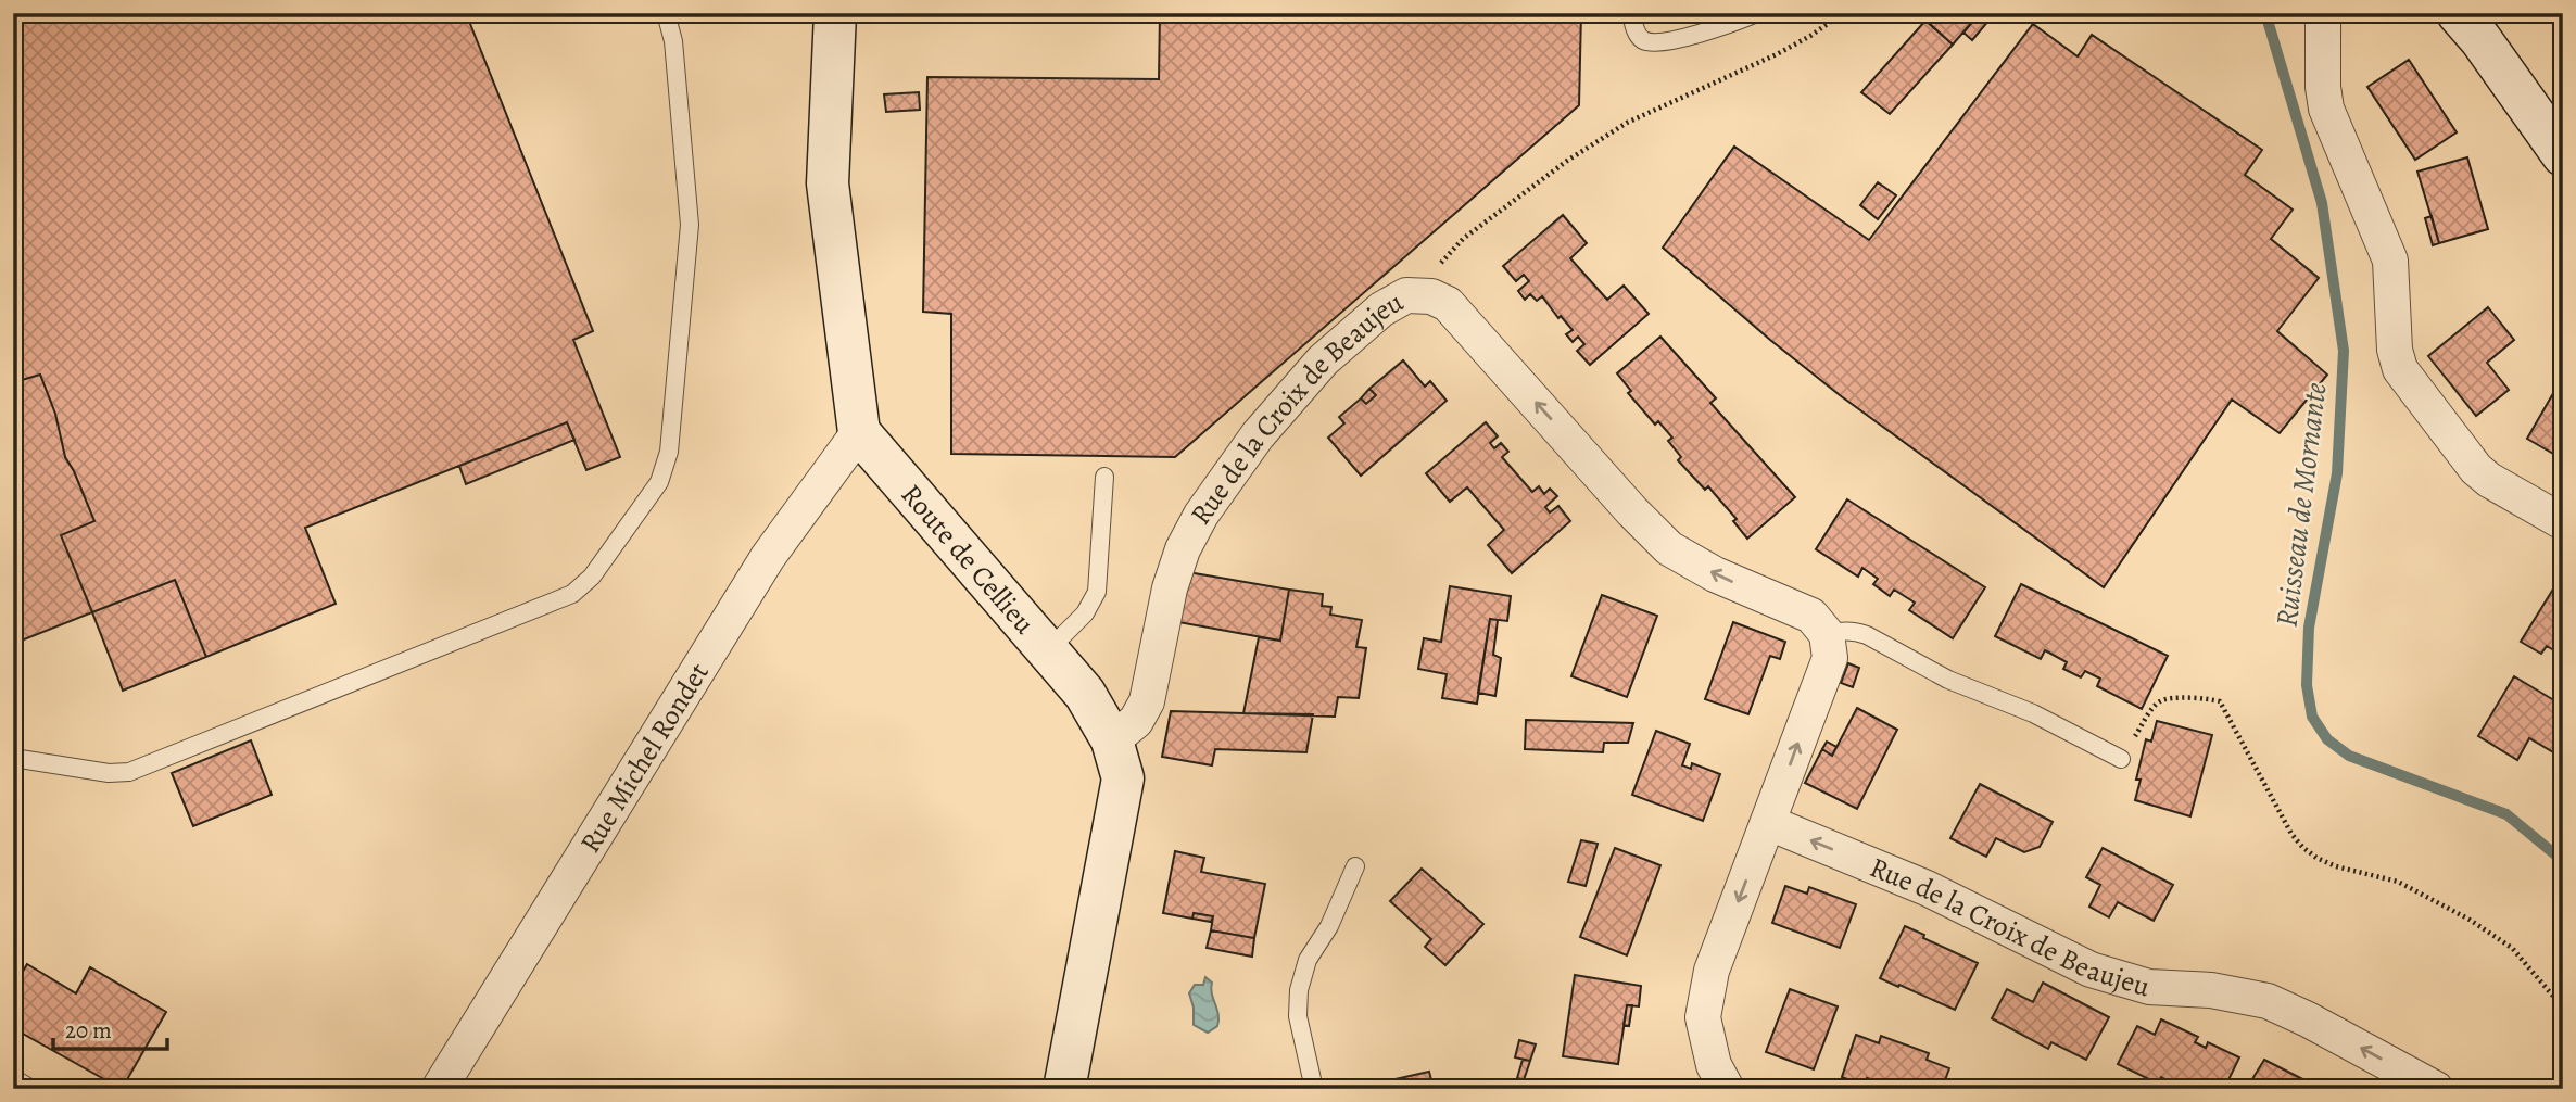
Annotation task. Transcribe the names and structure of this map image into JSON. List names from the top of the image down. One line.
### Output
{"streets":{"street":["Rue de la Croix de Beaujeu","Route de Cellieu","Rue Michel Rondet"]},"crossings":[["Rue de la Croix de Beaujeu","Route de Cellieu"],["Route de Cellieu","Rue Michel Rondet"]],"one_way":["Rue de la Croix de Beaujeu"],"water":["Ruisseau de Mornante"],"scale_bar":"20 m"}
